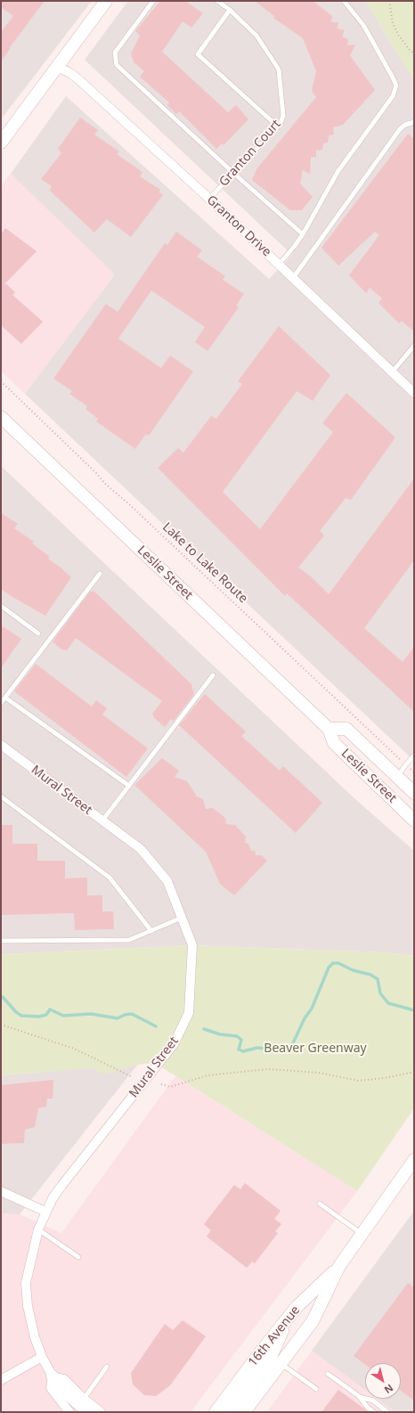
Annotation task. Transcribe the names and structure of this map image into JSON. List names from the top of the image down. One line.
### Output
{"streets":{"main road":["Leslie Street","16th Avenue"],"street":["Granton Drive","Mural Street"],"lane":["Granton Court"],"path":["Lake to Lake Route"]},"crossings":[["Granton Court","Granton Drive"]],"parks":["Beaver Greenway"],"north":"bottom right"}
